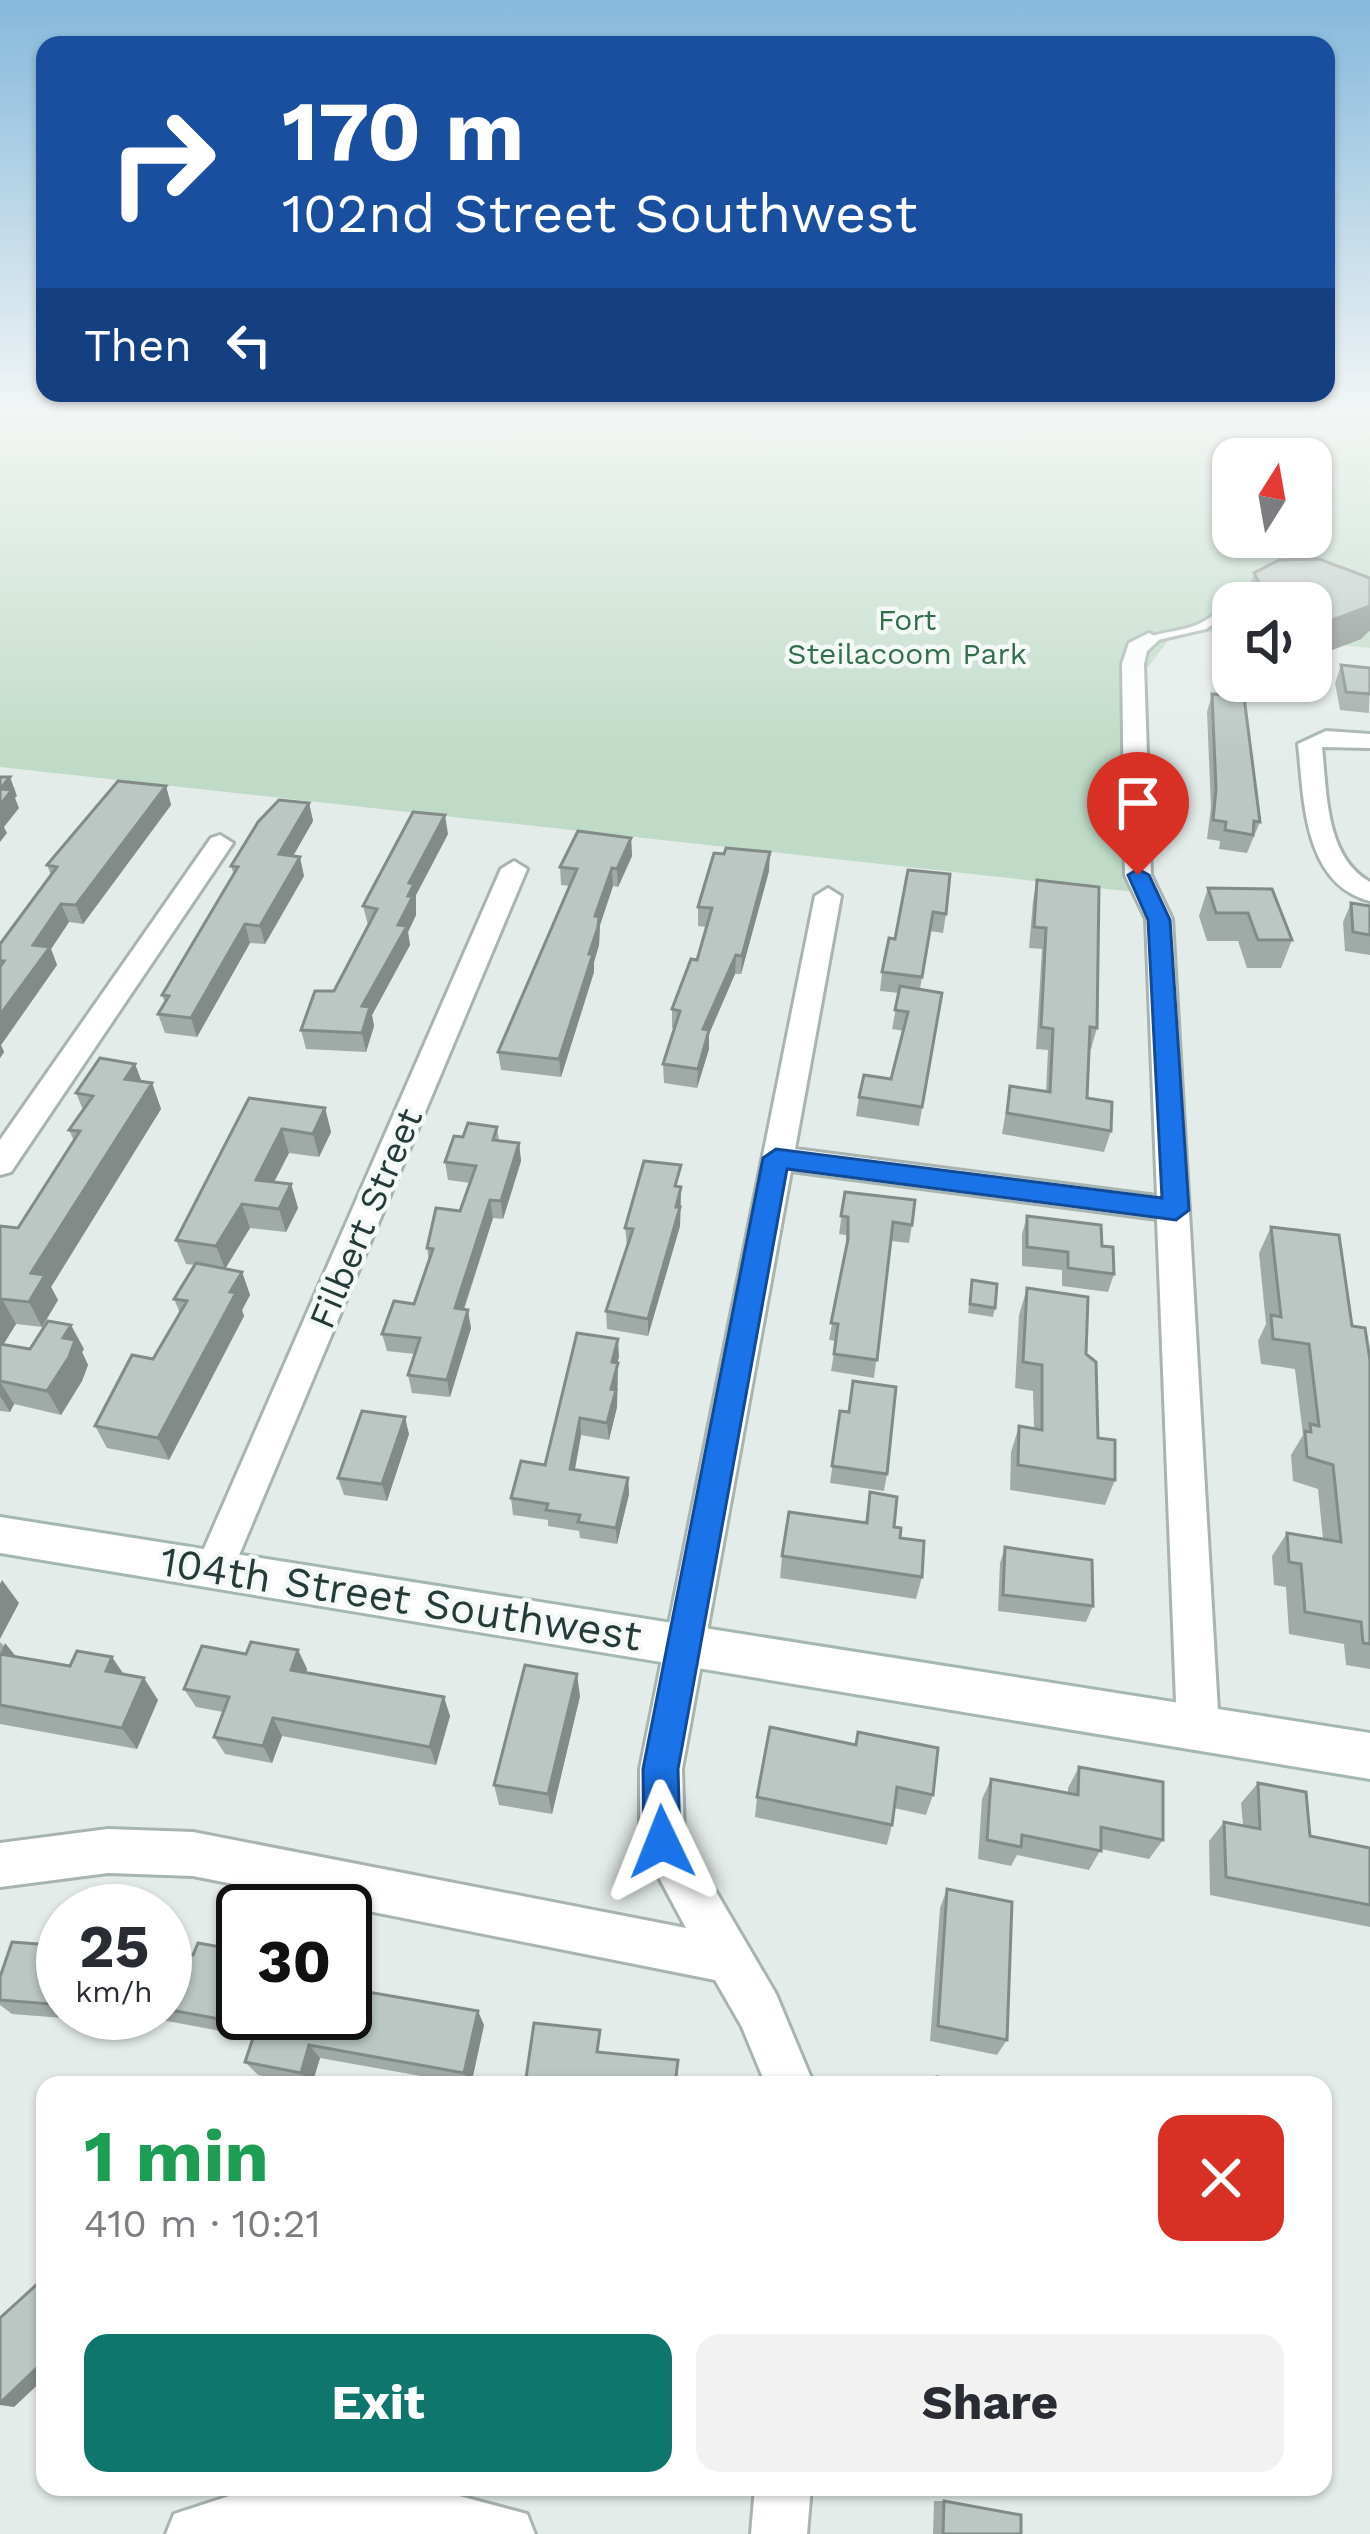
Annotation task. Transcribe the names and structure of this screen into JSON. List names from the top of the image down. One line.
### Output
{"streets":{"street":["Filbert Street","104th Street Southwest"]},"crossings":[["Filbert Street","104th Street Southwest"]],"parks":["Fort Steilacoom Park"],"north":"top","page":{"turn":["170 m","102nd Street Southwest"],"then":"Then","speed":"25 km/h","limit":"30","heading":["1 min","410 m · 10:21"],"buttons":["Exit","Share"]}}
